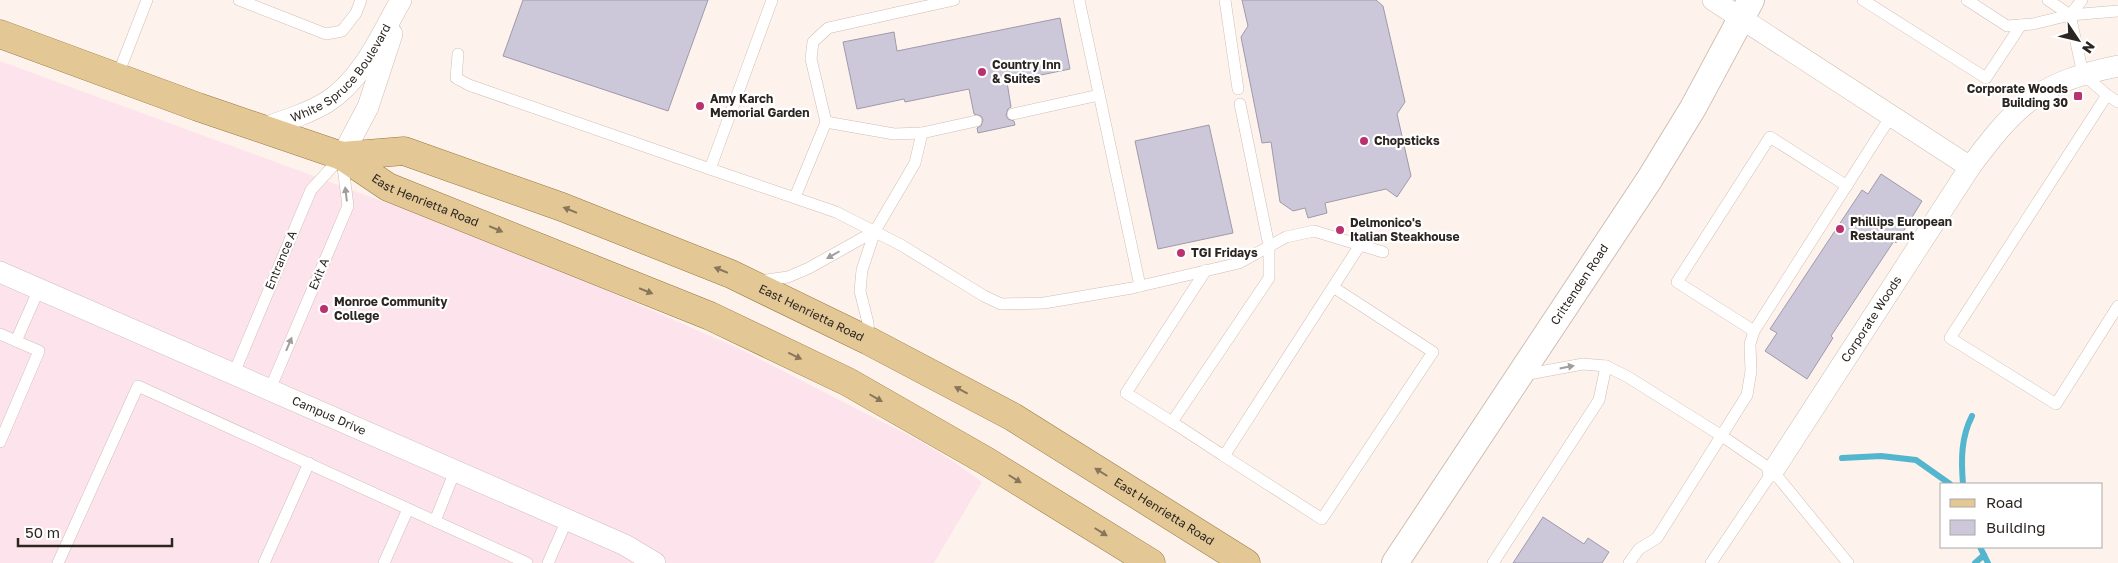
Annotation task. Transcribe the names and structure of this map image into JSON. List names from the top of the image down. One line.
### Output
{"streets":{"main road":["East Henrietta Road"],"street":["White Spruce Boulevard","Crittenden Road","Corporate Woods","Campus Drive"],"lane":["Entrance A","Exit A"]},"crossings":[["White Spruce Boulevard","East Henrietta Road"],["White Spruce Boulevard","Entrance A"],["White Spruce Boulevard","Exit A"],["East Henrietta Road","Entrance A"],["East Henrietta Road","Exit A"],["Entrance A","Exit A"],["Entrance A","Campus Drive"],["Exit A","Campus Drive"]],"one_way":["Exit A"],"places":{"other":["Country Inn & Suites","Amy Karch Memorial Garden","Chopsticks","Phillips European Restaurant","Delmonico's Italian Steakhouse","TGI Fridays","Monroe Community College"],"transit":["Corporate Woods Building 30"]},"legend":["Road","Building"],"scale_bar":"50 m","north":"bottom right"}
